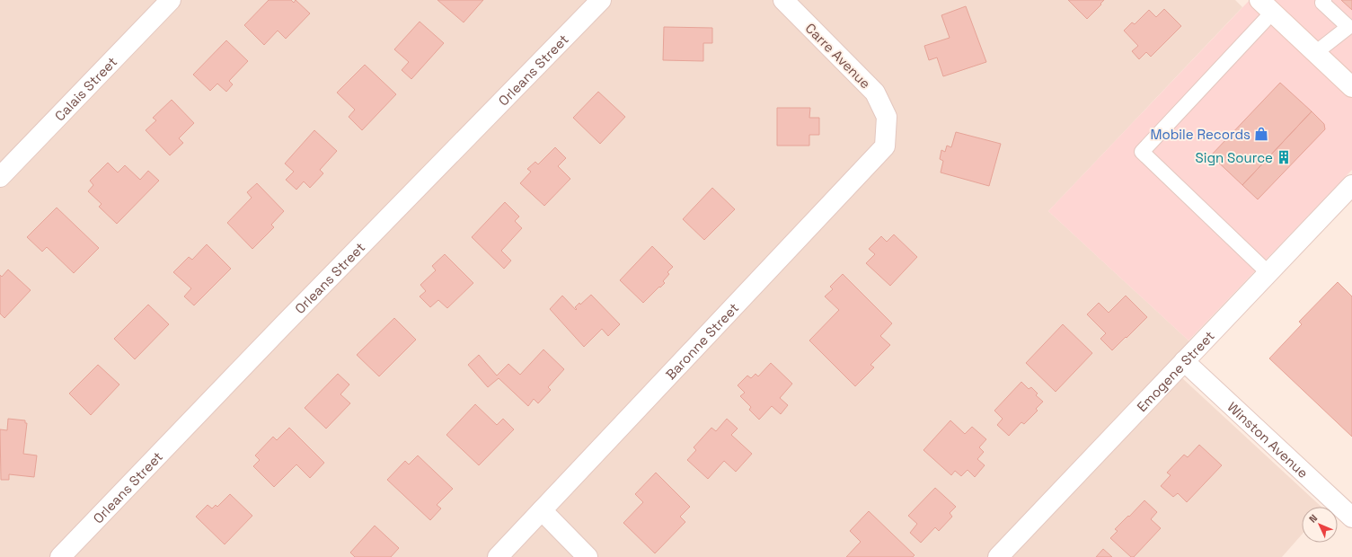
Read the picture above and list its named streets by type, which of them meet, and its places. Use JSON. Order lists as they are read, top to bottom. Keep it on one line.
{"streets":{"street":["Carre Avenue","Orleans Street","Calais Street","Baronne Street","Emogene Street","Winston Avenue"]},"crossings":[["Carre Avenue","Baronne Street"],["Emogene Street","Winston Avenue"]],"places":{"shop":["Mobile Records"],"building":["Sign Source"]},"north":"top left"}
